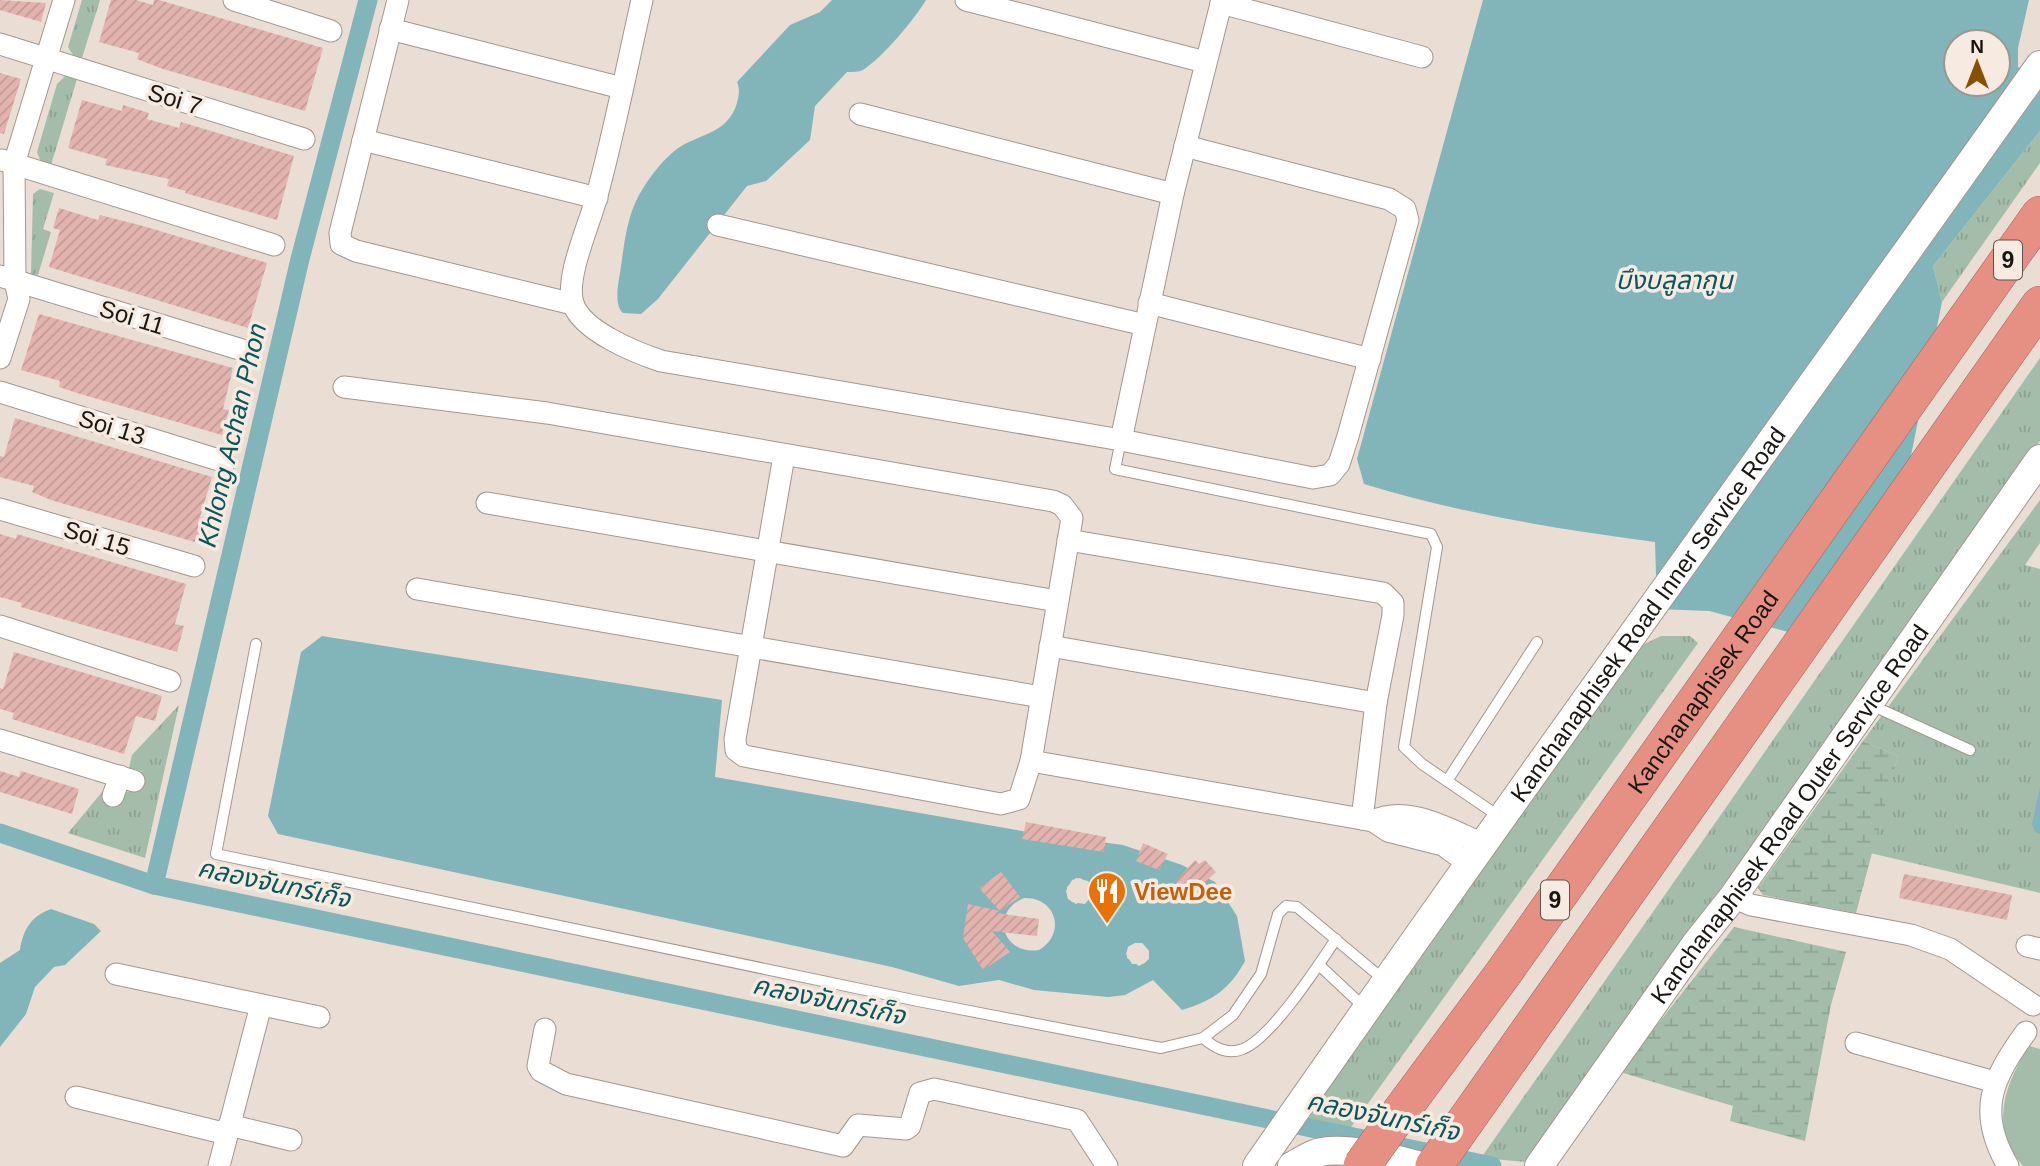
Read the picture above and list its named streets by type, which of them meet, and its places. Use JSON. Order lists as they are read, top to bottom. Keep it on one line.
{"streets":{"highway":["9","Kanchanaphisek Road"],"main road":["Kanchanaphisek Road Inner Service Road","Kanchanaphisek Road Outer Service Road"],"street":["Soi 7","Soi 11","Soi 13","Soi 15"]},"water":["บึงบลูลากูน","Khlong Achan Phon","คลองจันทร์เก็จ"],"places":{"restaurant":["ViewDee"]},"north":"top"}
